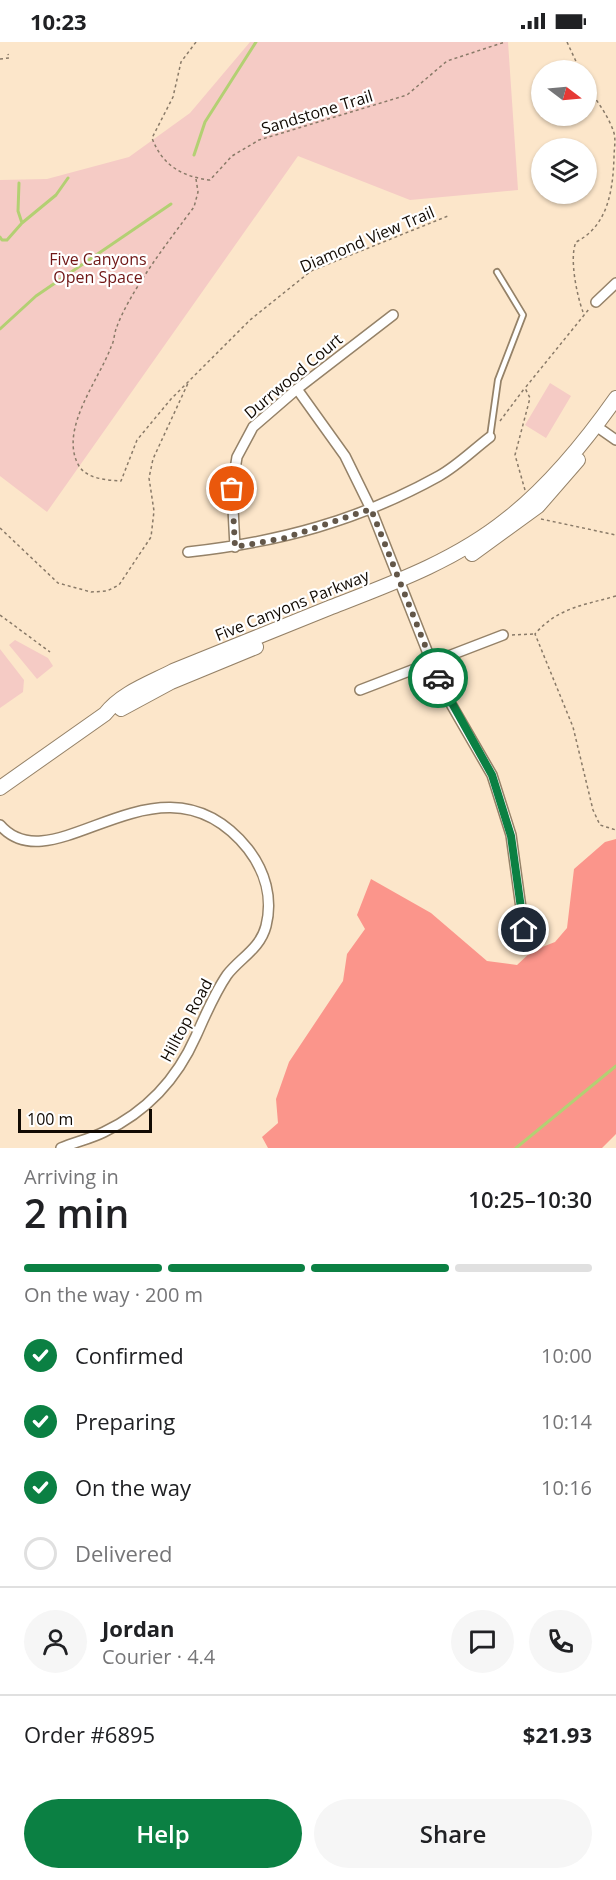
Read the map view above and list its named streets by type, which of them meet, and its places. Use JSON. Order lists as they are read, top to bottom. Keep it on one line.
{"streets":{"main road":["Five Canyons Parkway"],"street":["Durrwood Court","Hilltop Road"],"path":["Sandstone Trail","Diamond View Trail"]},"crossings":[["Sandstone Trail","Diamond View Trail"]],"parks":["Five Canyons Open Space"],"scale_bar":"100 m","north":"right","page":{"status":"10:23","scale":"100 m","heading":["2 min","Arriving in","10:25–10:30"],"panel":["Jordan","Courier · 4.4","Order #6895","$21.93"],"bar":"On the way · 200 m","list":[["Confirmed","10:00"],["Preparing","10:14"],["On the way","10:16"],"Delivered"],"buttons":["Help","Share"]}}
